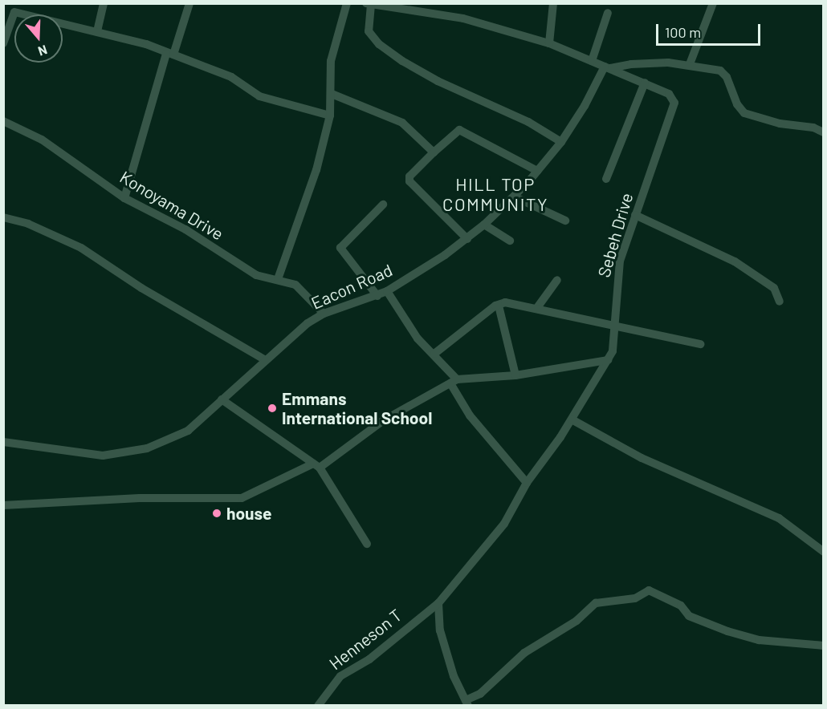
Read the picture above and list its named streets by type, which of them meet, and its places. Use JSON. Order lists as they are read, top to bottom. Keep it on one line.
{"streets":{"street":["Konoyama Drive","Sebeh Drive","Eacon Road","Henneson T"]},"crossings":[["Konoyama Drive","Eacon Road"],["Sebeh Drive","Eacon Road"],["Sebeh Drive","Henneson T"]],"districts":["HILL TOP COMMUNITY"],"places":["Emmans International School","house"],"scale_bar":"100 m","north":"bottom"}
